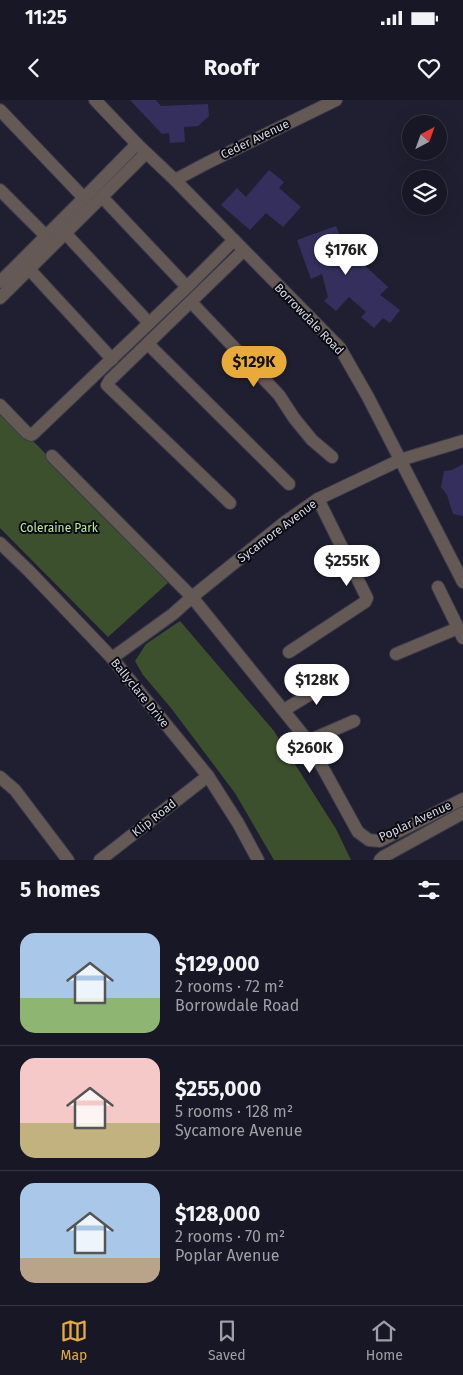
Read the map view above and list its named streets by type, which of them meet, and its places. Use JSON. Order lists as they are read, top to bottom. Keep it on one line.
{"streets":{"street":["Ceder Avenue","Borrowdale Road","Sycamore Avenue","Ballyclare Drive","Klip Road","Poplar Avenue"]},"crossings":[["Ceder Avenue","Borrowdale Road"],["Borrowdale Road","Sycamore Avenue"],["Sycamore Avenue","Ballyclare Drive"],["Sycamore Avenue","Poplar Avenue"],["Ballyclare Drive","Klip Road"]],"parks":["Coleraine Park"],"north":"top right","page":{"status":"11:25","header":"Roofr","price":["$176K","$129K","$255K","$128K","$260K"],"heading":"5 homes","list":[{"name":"$129,000","note":"2 rooms · 72 m² · Borrowdale Road"},{"name":"$255,000","note":"5 rooms · 128 m² · Sycamore Avenue"},{"name":"$128,000","note":"2 rooms · 70 m² · Poplar Avenue"}],"tabs":["Map","Saved","Home"]}}
